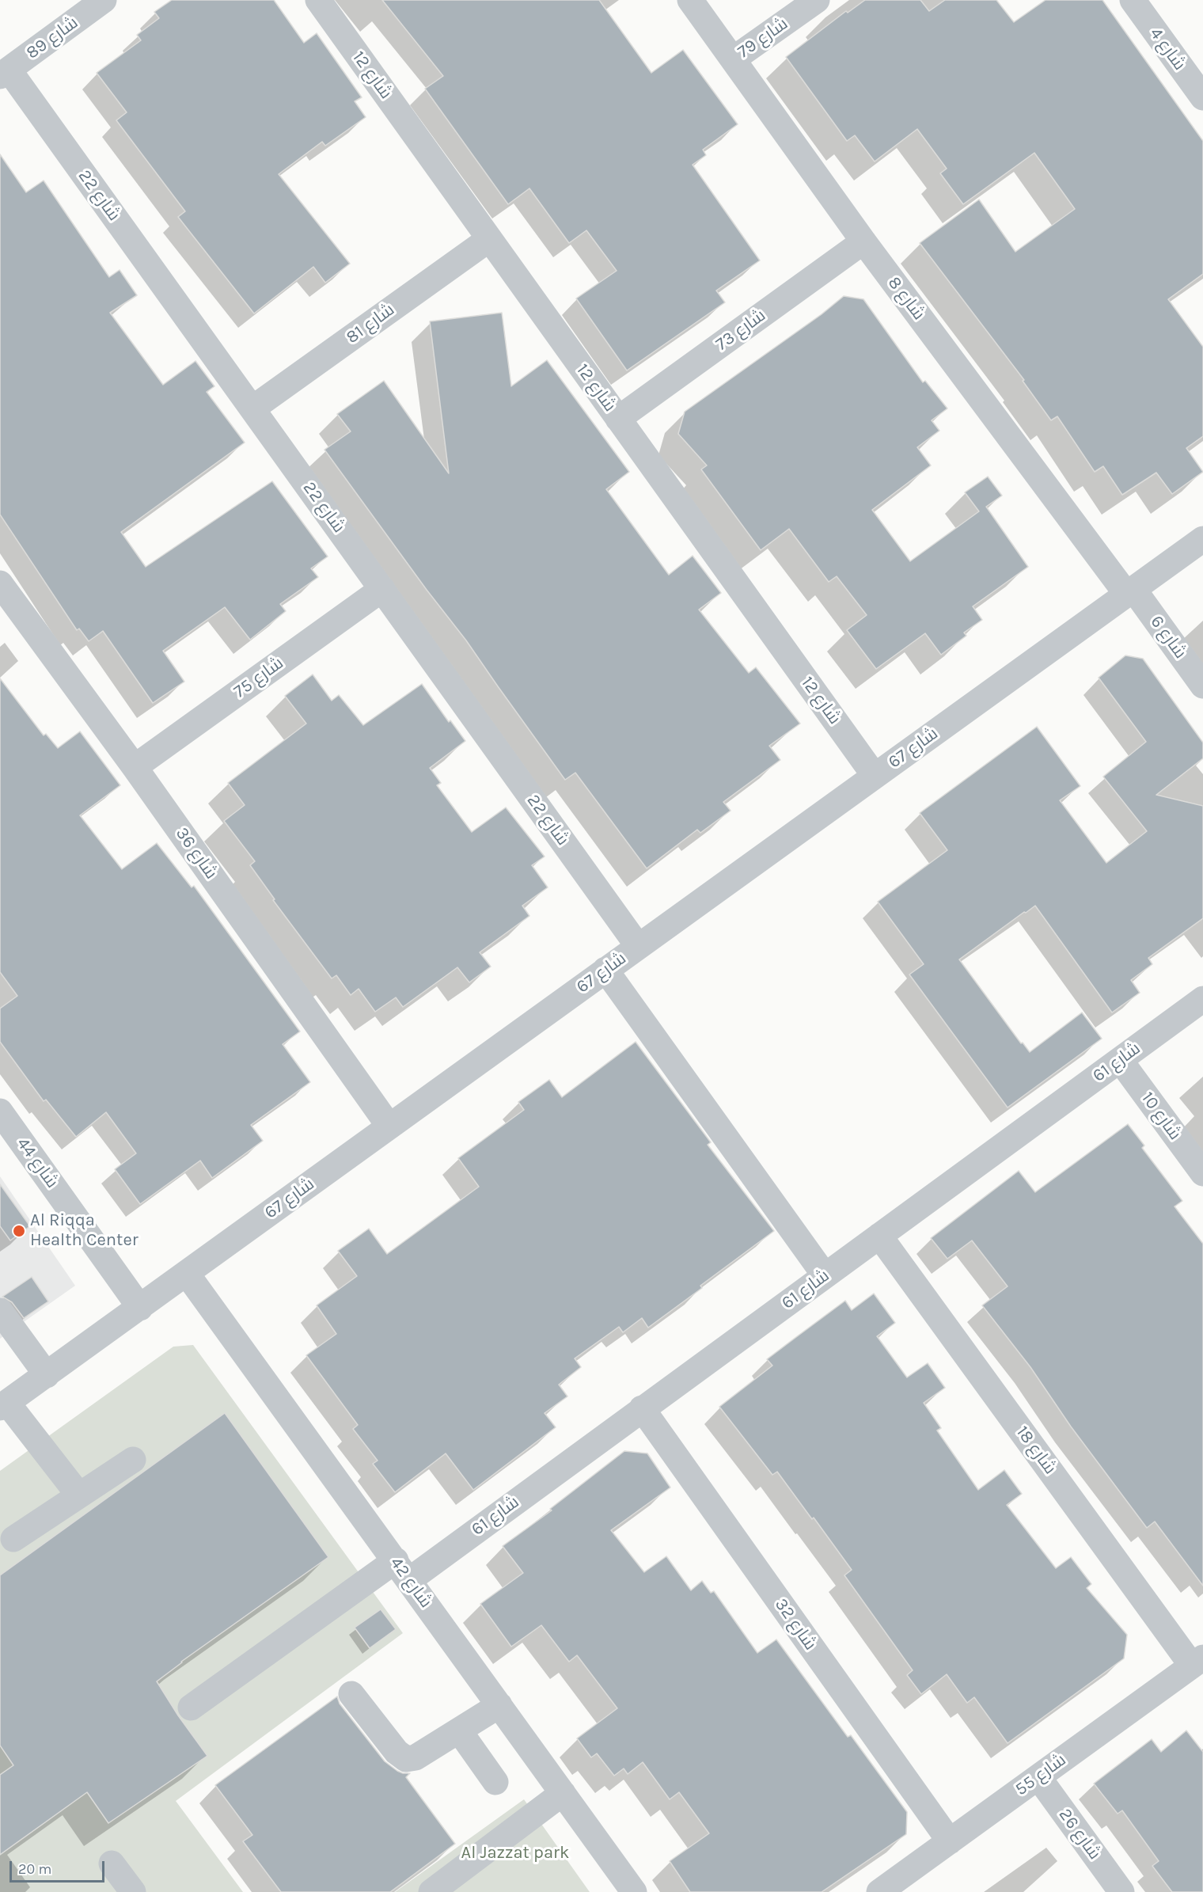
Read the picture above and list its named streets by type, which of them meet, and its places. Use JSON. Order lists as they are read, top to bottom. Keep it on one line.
{"streets":{"street":["شارع 89","شارع 79","شارع 4","شارع 12","شارع 22","شارع 8","شارع 81","شارع 73","شارع 6","شارع 75","شارع 67","شارع 36","شارع 61","شارع 10","شارع 44","شارع 18","شارع 42","شارع 32","شارع 55","شارع 26"]},"crossings":[["شارع 89","شارع 22"],["شارع 79","شارع 8"],["شارع 12","شارع 81"],["شارع 12","شارع 73"],["شارع 12","شارع 67"],["شارع 22","شارع 81"],["شارع 22","شارع 75"],["شارع 22","شارع 67"],["شارع 8","شارع 73"],["شارع 8","شارع 6"],["شارع 8","شارع 67"],["شارع 6","شارع 67"],["شارع 75","شارع 36"],["شارع 67","شارع 36"],["شارع 67","شارع 44"],["شارع 67","شارع 42"],["شارع 61","شارع 10"],["شارع 61","شارع 18"],["شارع 61","شارع 42"],["شارع 61","شارع 32"],["شارع 18","شارع 55"],["شارع 32","شارع 55"],["شارع 55","شارع 26"]],"parks":["Al Jazzat park"],"places":["Al Riqqa Health Center"],"scale_bar":"20 m"}
